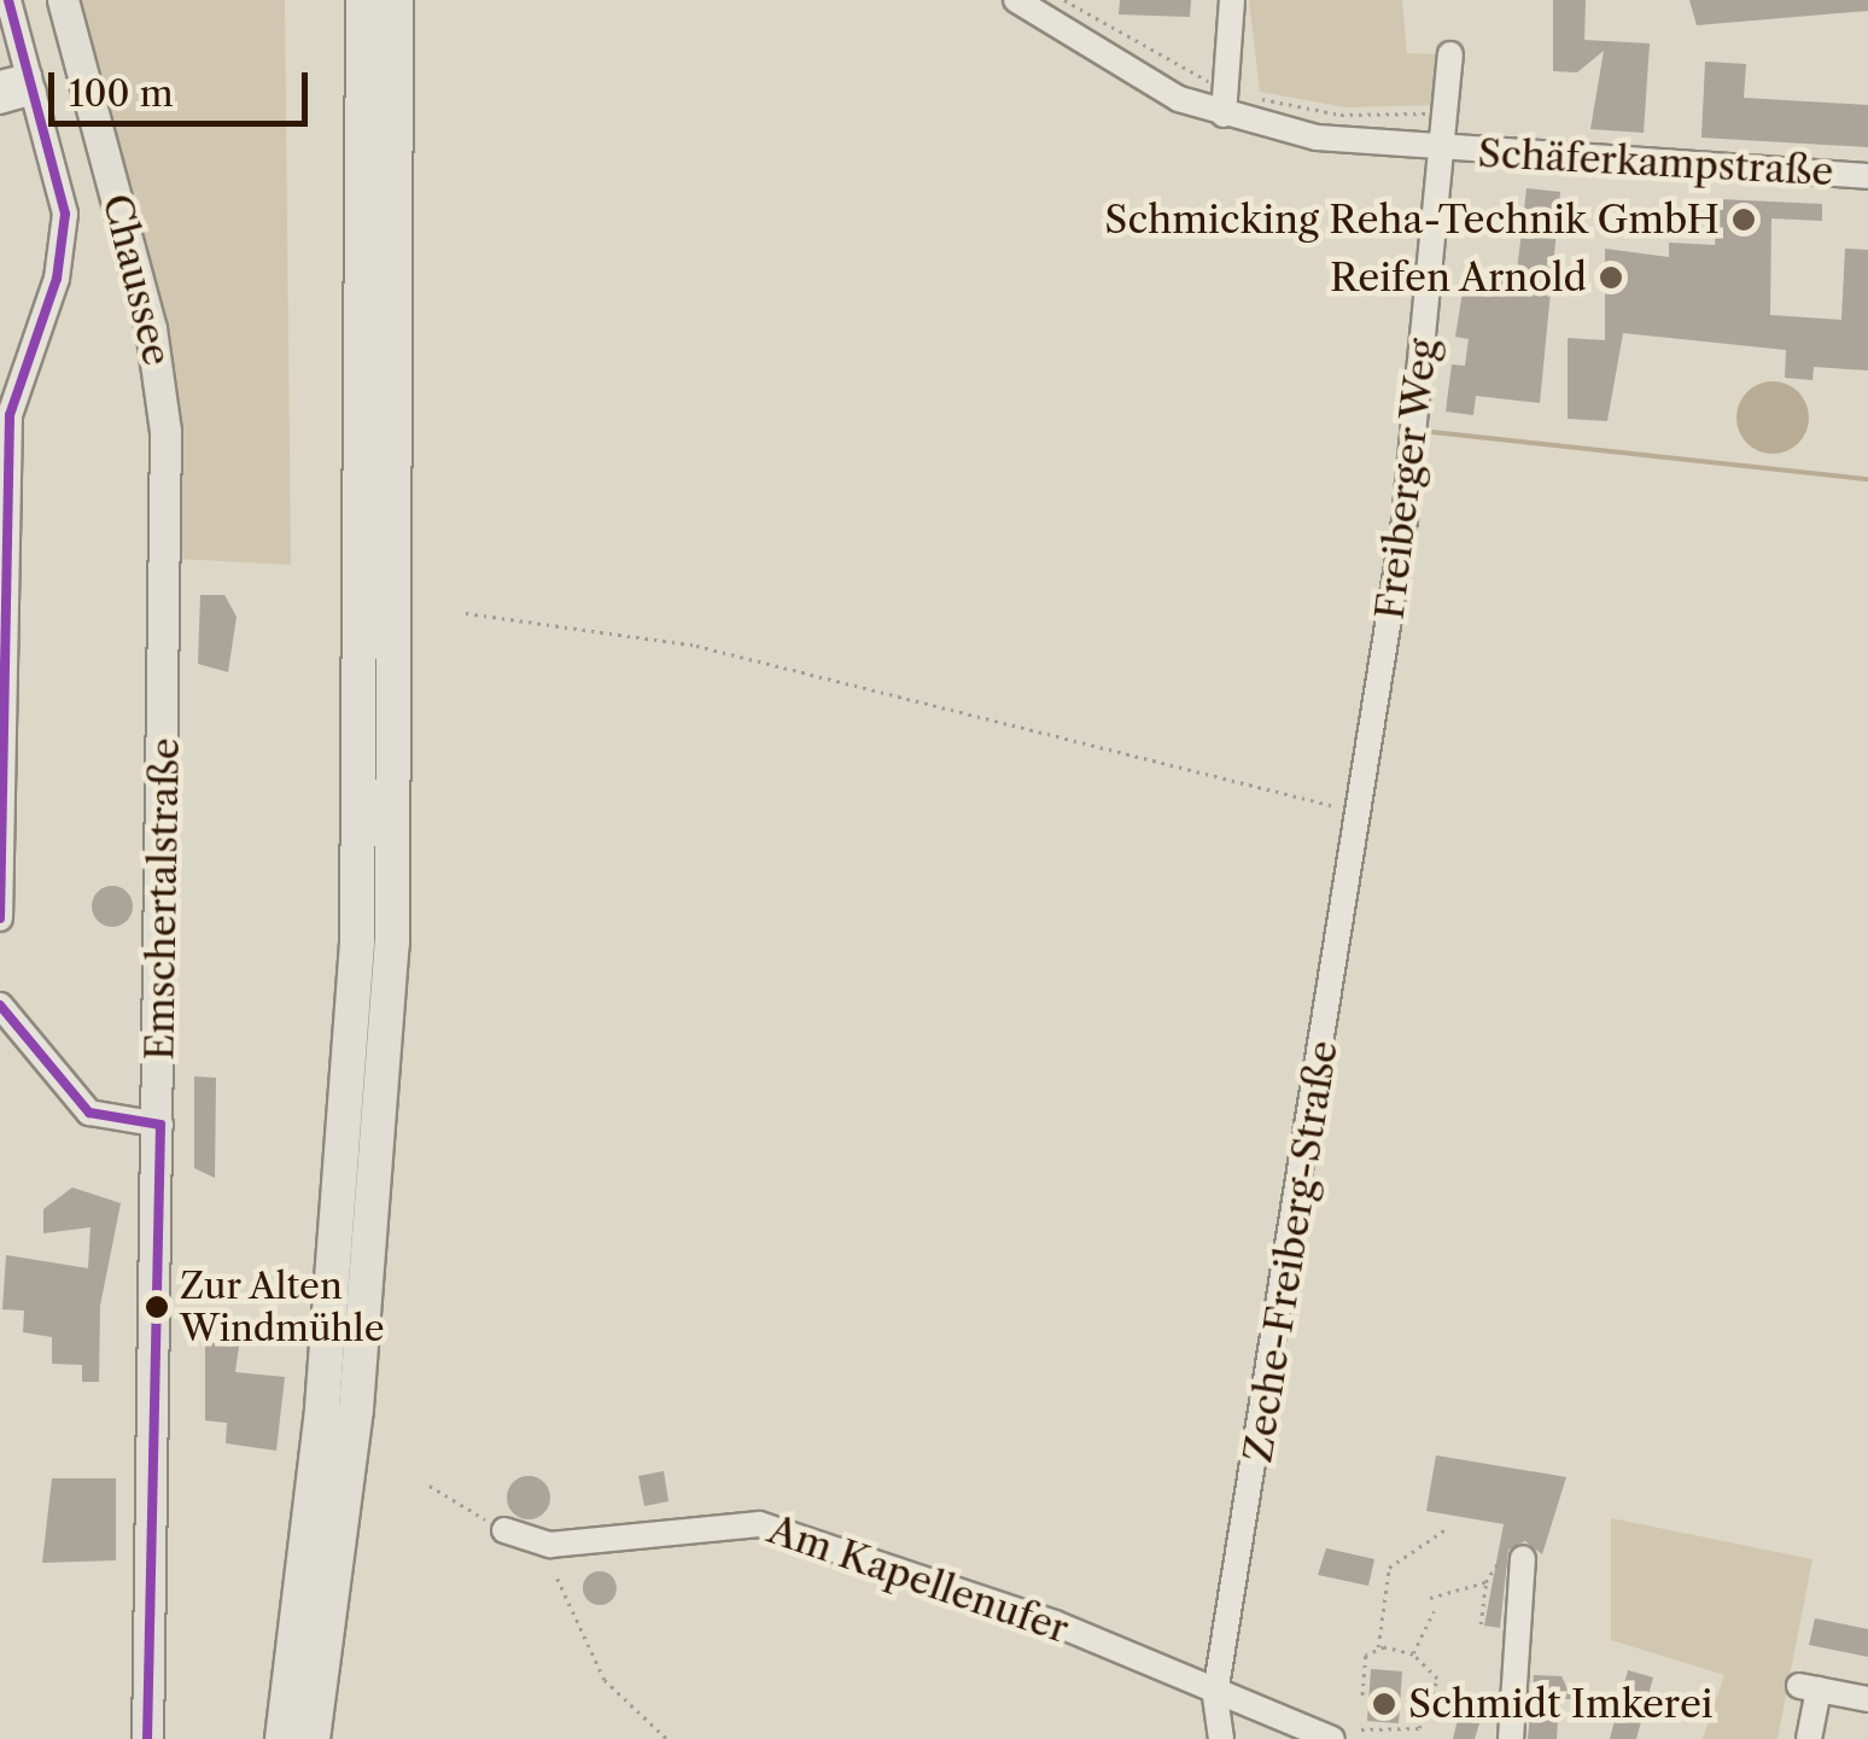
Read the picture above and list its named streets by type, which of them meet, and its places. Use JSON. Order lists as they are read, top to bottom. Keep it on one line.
{"streets":{"main road":["Chaussee","Emschertalstraße"],"street":["Schäferkampstraße","Freiberger Weg","Zeche-Freiberg-Straße","Am Kapellenufer"]},"crossings":[["Schäferkampstraße","Freiberger Weg"],["Chaussee","Emschertalstraße"],["Freiberger Weg","Zeche-Freiberg-Straße"],["Zeche-Freiberg-Straße","Am Kapellenufer"]],"places":["Schmicking Reha-Technik GmbH","Reifen Arnold","Zur Alten Windmühle","Schmidt Imkerei"],"scale_bar":"100 m"}
